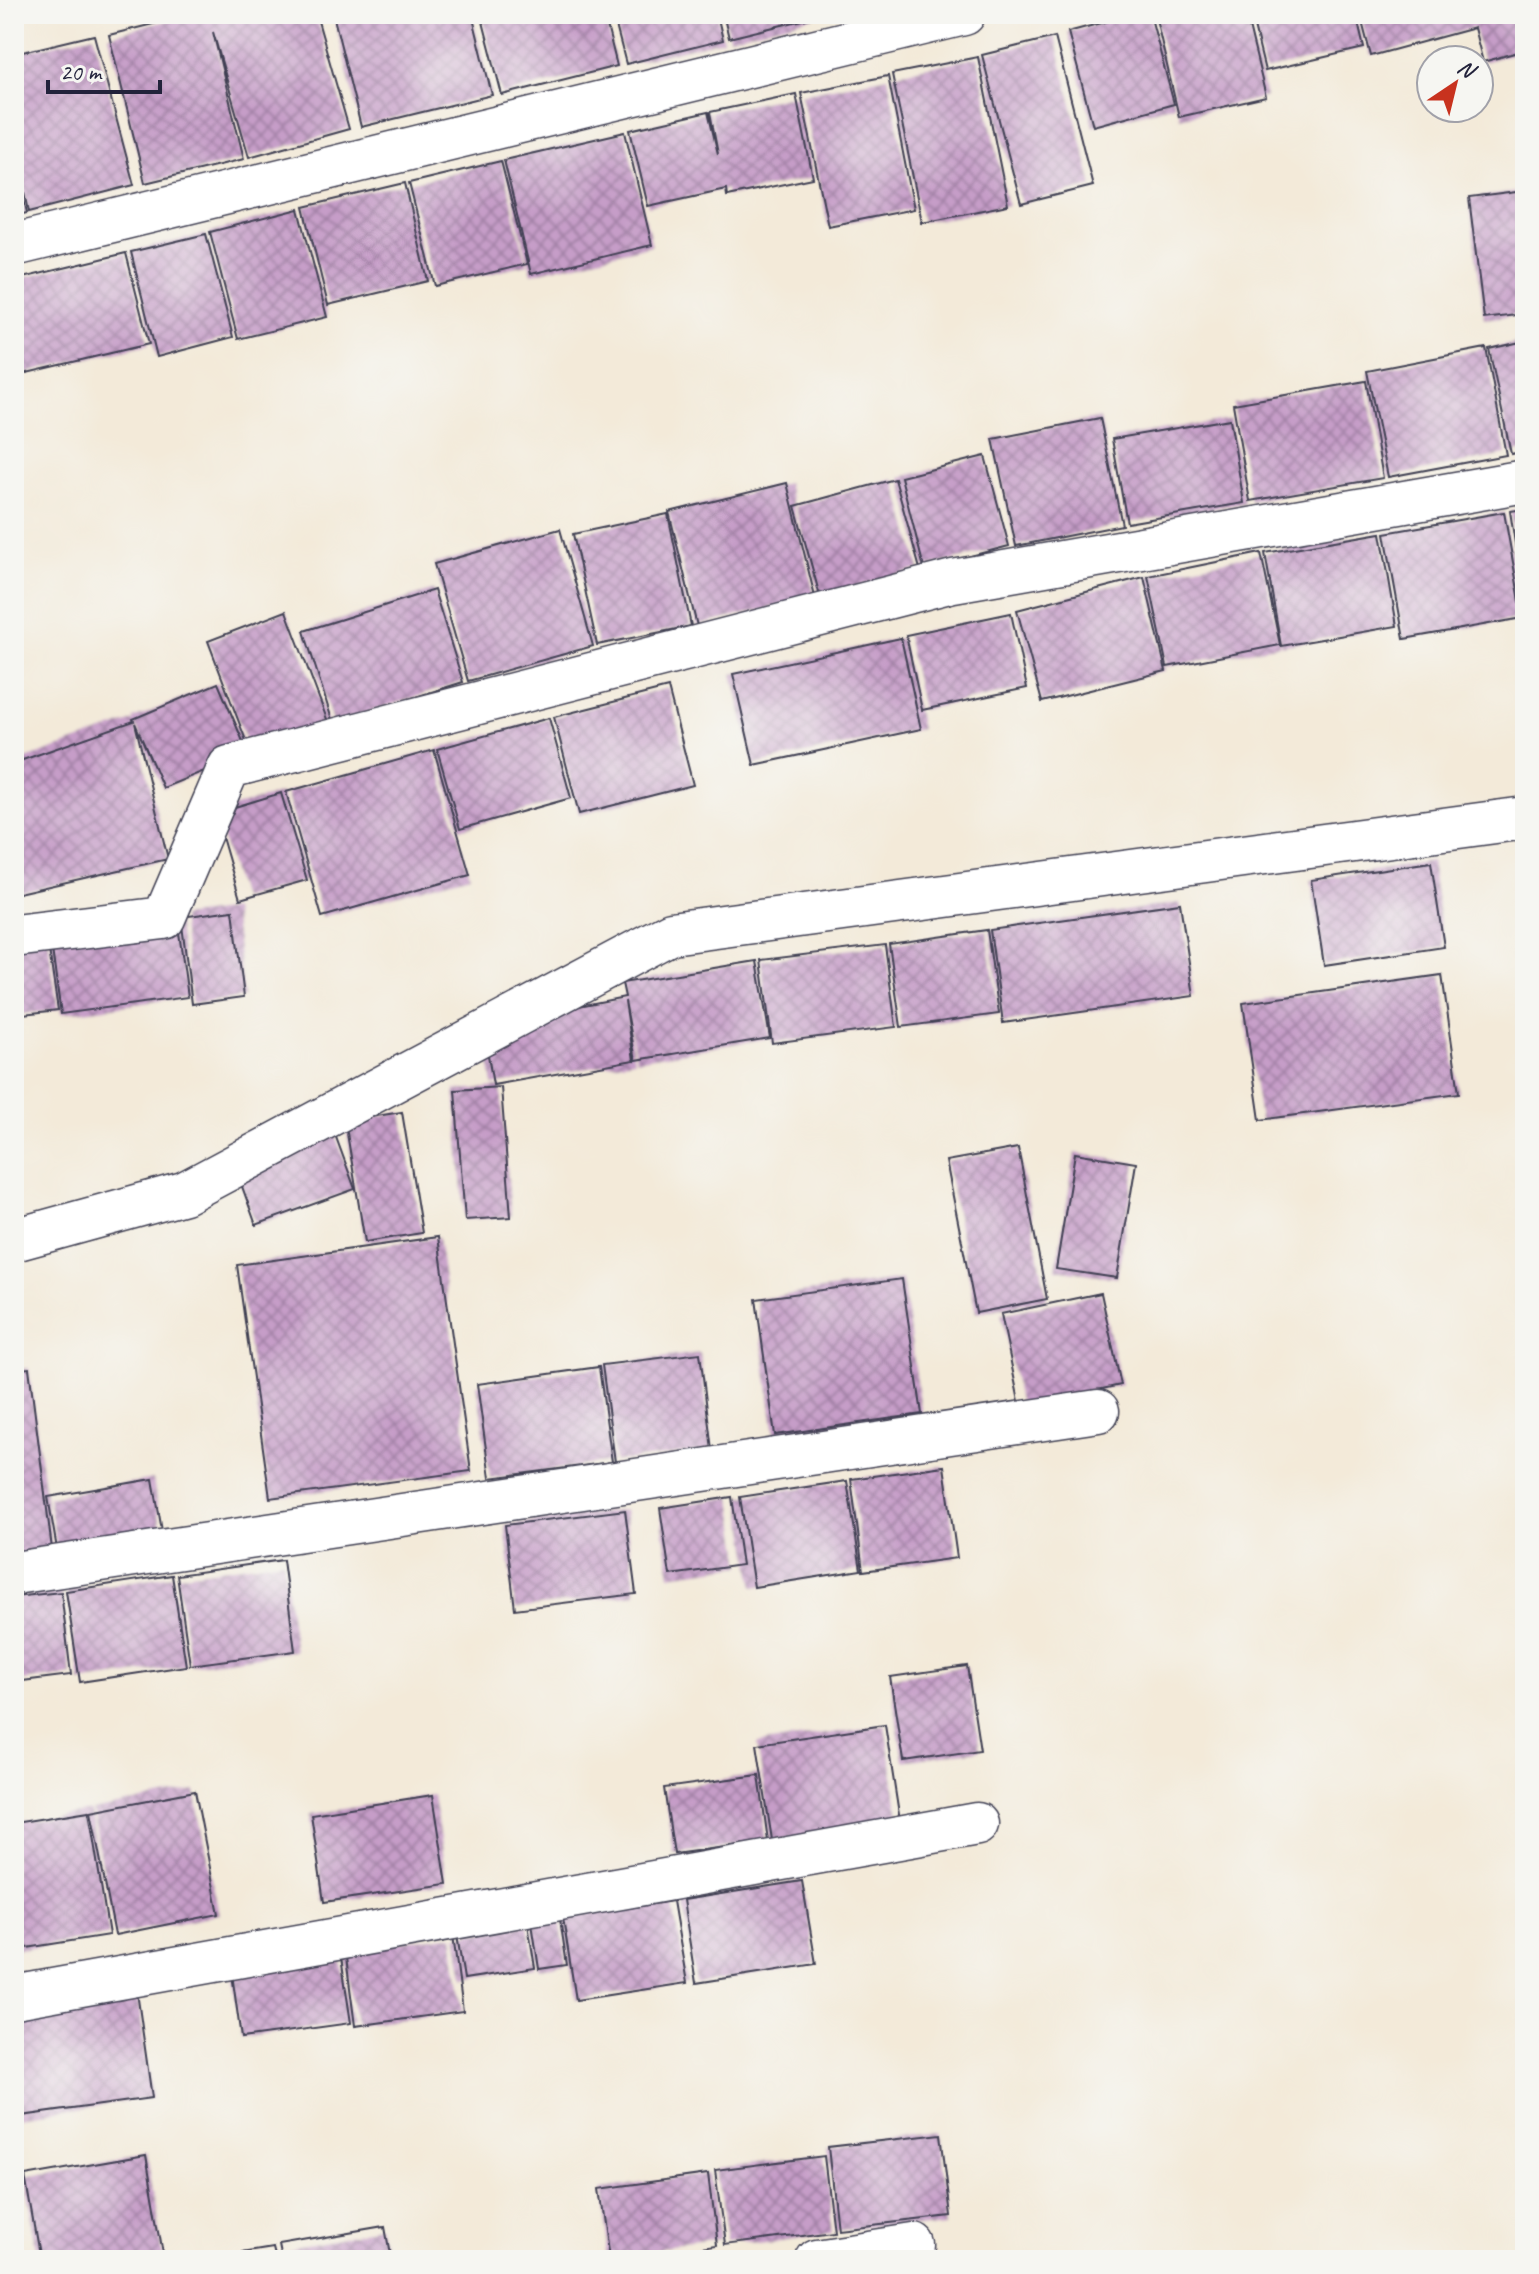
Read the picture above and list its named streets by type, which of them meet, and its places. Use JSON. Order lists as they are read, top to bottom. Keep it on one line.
{"scale_bar":"20 m","north":"top right"}
